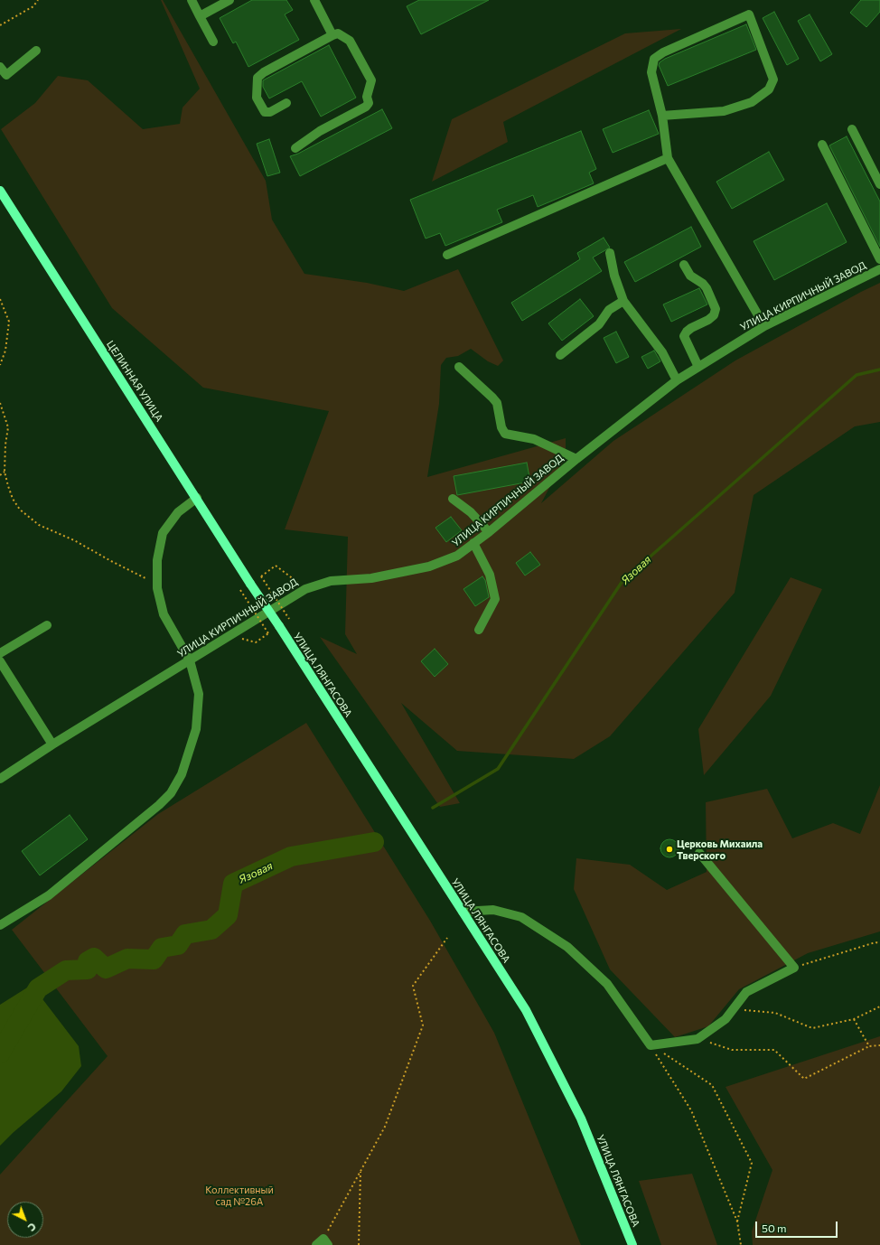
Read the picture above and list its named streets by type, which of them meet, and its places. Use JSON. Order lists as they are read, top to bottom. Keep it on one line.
{"streets":{"main road":["ЦЕЛИННАЯ УЛИЦА","УЛИЦА ЛЯНГАСОВА"],"street":["УЛИЦА КИРПИЧНЫЙ ЗАВОД"]},"crossings":[["ЦЕЛИННАЯ УЛИЦА","УЛИЦА ЛЯНГАСОВА"]],"water":["Язовая"],"parks":["Коллективный сад №26А"],"places":["Церковь Михаила Тверского"],"scale_bar":"50 m","north":"bottom right"}
